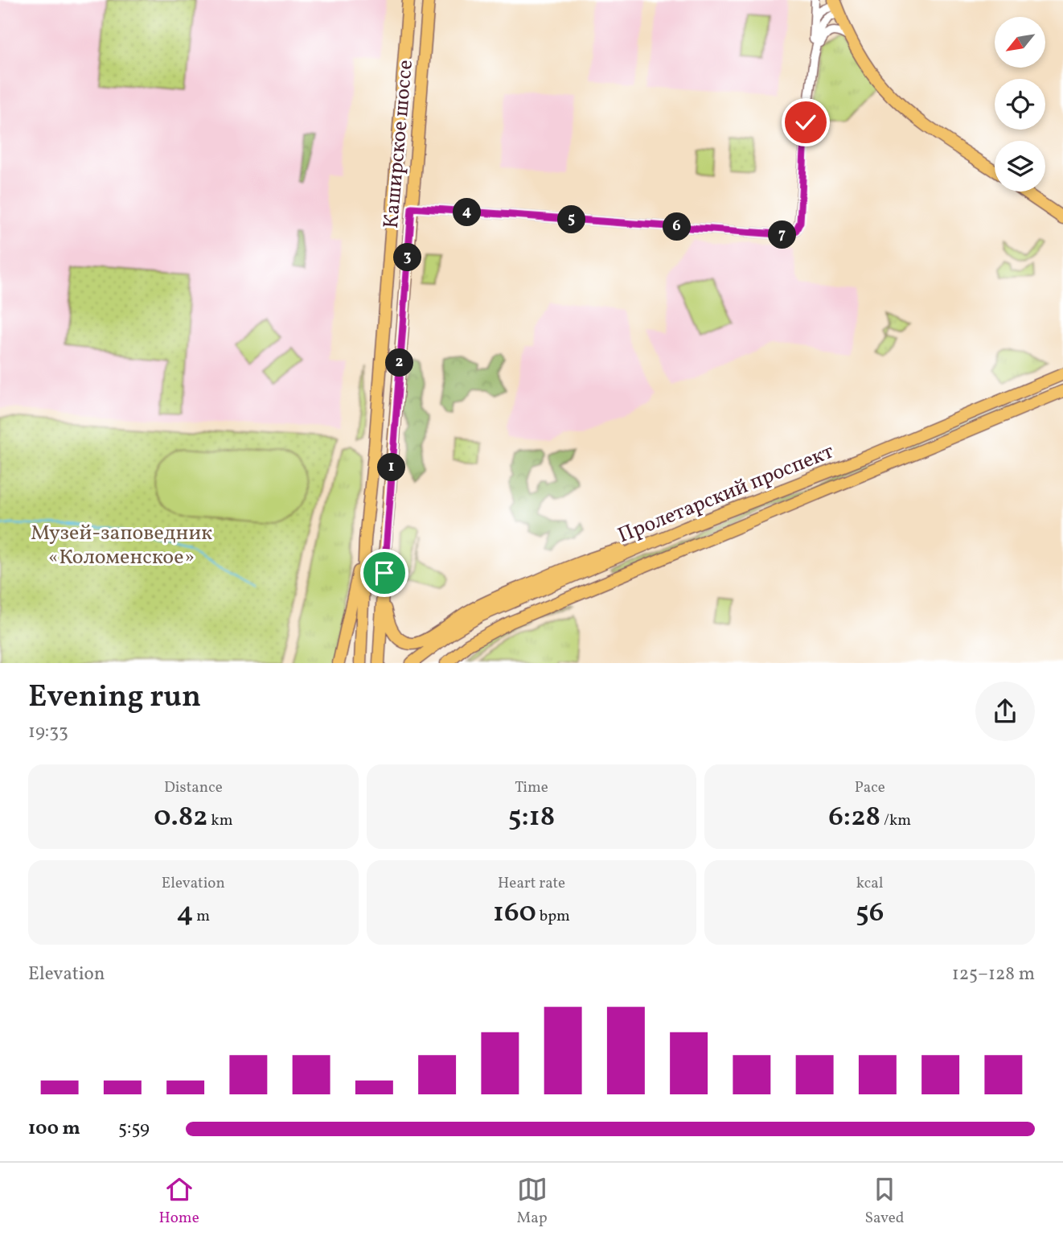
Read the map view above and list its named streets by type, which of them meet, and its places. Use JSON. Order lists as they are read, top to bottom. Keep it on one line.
{"streets":{"main road":["Каширское шоссе","Пролетарский проспект"]},"parks":["Музей-заповедник «Коломенское»"],"north":"bottom left","page":{"pins":["4","5","6","7","3","2","1"],"heading":["Evening run","19:33"],"stats":[["Distance","0.82 km"],["Time","5:18"],["Pace","6:28 /km"],["Elevation","4 m"],["Heart rate","160 bpm"],["kcal","56"]],"chart":["Elevation","125–128 m"],"list":[{"name":"100 m","note":"5:59"}],"tabs":["Home","Map","Saved"]}}
